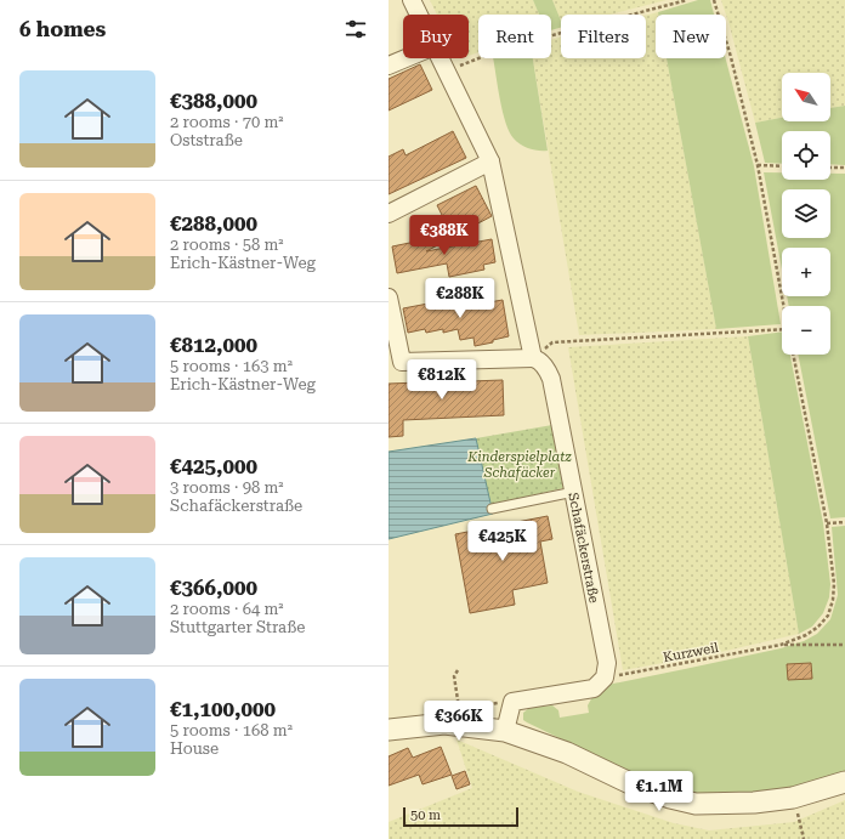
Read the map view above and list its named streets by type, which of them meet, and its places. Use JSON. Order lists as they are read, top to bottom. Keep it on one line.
{"streets":{"street":["Schafäckerstraße"],"path":["Kurzweil"]},"crossings":[["Schafäckerstraße","Kurzweil"]],"parks":["Kinderspielplatz Schafäcker"],"scale_bar":"50 m","north":"top left","page":{"heading":"6 homes","chip":["Buy","Rent","Filters","New"],"list":[{"name":"€388,000","note":"2 rooms · 70 m² · Oststraße"},{"name":"€288,000","note":"2 rooms · 58 m² · Erich-Kästner-Weg"},{"name":"€812,000","note":"5 rooms · 163 m² · Erich-Kästner-Weg"},{"name":"€425,000","note":"3 rooms · 98 m² · Schafäckerstraße"},{"name":"€366,000","note":"2 rooms · 64 m² · Stuttgarter Straße"},{"name":"€1,100,000","note":"5 rooms · 168 m² · House"}],"map_buttons":["+","−"],"price":["€388K","€288K","€812K","€425K","€366K","€1.1M"],"scale":"50 m"}}
